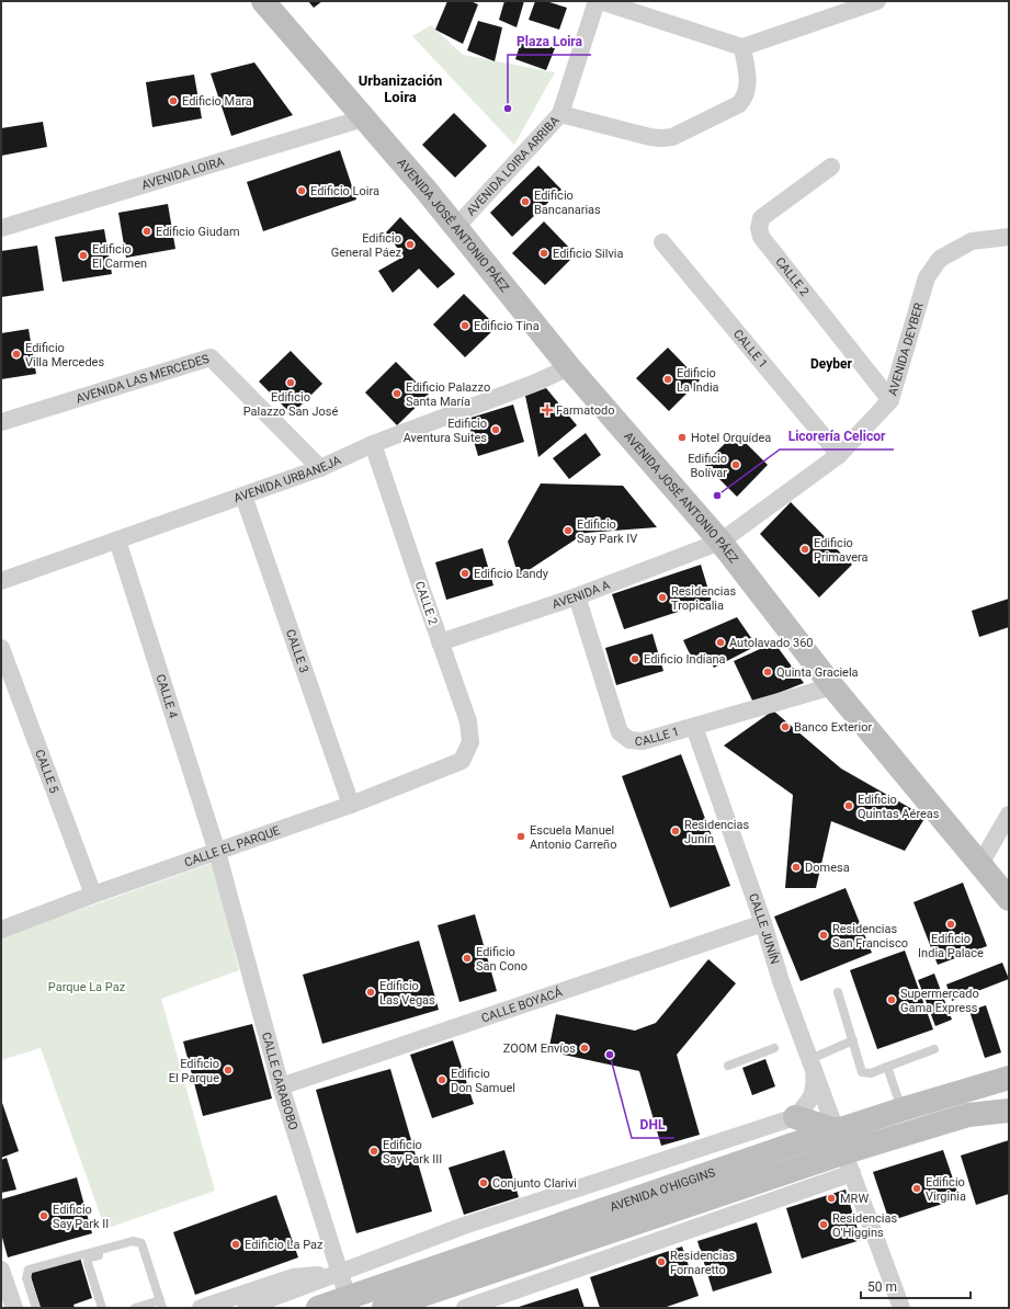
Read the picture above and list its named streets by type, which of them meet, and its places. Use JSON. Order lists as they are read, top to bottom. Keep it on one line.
{"streets":{"main road":["AVENIDA JOSÉ ANTONIO PÁEZ","AVENIDA O'HIGGINS"],"street":["AVENIDA LOIRA ARRIBA","AVENIDA LOIRA","CALLE 2","CALLE 1","AVENIDA DEYBER","AVENIDA LAS MERCEDES","AVENIDA URBANEJA","AVENIDA A","CALLE 3","CALLE 4","CALLE 5","CALLE EL PARQUE","CALLE JUNÍN","CALLE BOYACÁ","CALLE CARABOBO"]},"crossings":[["AVENIDA LOIRA ARRIBA","AVENIDA JOSÉ ANTONIO PÁEZ"],["AVENIDA LOIRA","AVENIDA JOSÉ ANTONIO PÁEZ"],["AVENIDA JOSÉ ANTONIO PÁEZ","CALLE 1"],["AVENIDA JOSÉ ANTONIO PÁEZ","AVENIDA DEYBER"],["AVENIDA JOSÉ ANTONIO PÁEZ","AVENIDA URBANEJA"],["AVENIDA JOSÉ ANTONIO PÁEZ","AVENIDA A"],["CALLE 2","AVENIDA DEYBER"],["CALLE 2","AVENIDA URBANEJA"],["CALLE 2","AVENIDA A"],["CALLE 2","CALLE EL PARQUE"],["CALLE 1","AVENIDA DEYBER"],["CALLE 1","AVENIDA A"],["CALLE 1","CALLE JUNÍN"],["AVENIDA DEYBER","AVENIDA A"],["AVENIDA LAS MERCEDES","AVENIDA URBANEJA"],["AVENIDA URBANEJA","CALLE 3"],["AVENIDA URBANEJA","CALLE 4"],["CALLE 3","CALLE EL PARQUE"],["CALLE 4","CALLE EL PARQUE"],["CALLE 4","CALLE CARABOBO"],["CALLE 5","CALLE EL PARQUE"],["CALLE EL PARQUE","CALLE CARABOBO"],["CALLE JUNÍN","CALLE BOYACÁ"],["CALLE JUNÍN","AVENIDA O'HIGGINS"],["CALLE BOYACÁ","CALLE CARABOBO"],["CALLE CARABOBO","AVENIDA O'HIGGINS"]],"districts":["Urbanización Loira","Deyber"],"parks":["Parque La Paz"],"places":{"other":["Edificio Mara","Plaza Loira","Edificio Loira","Edificio Bancanarias","Edificio Giudam","Edificio General Páez","Edificio Silvia","Edificio El Carmen","Edificio Tina","Edificio Villa Mercedes","Edificio La India","Edificio Palazzo San José","Edificio Palazzo Santa María","Edificio Aventura Suites","Hotel Orquídea","Edificio Bolívar","Licorería Celicor","Edificio Say Park IV","Edificio Primavera","Edificio Landy","Residencias Tropicalia","Autolavado 360","Edificio Indiana","Quinta Graciela","Banco Exterior","Edificio Quintas Aéreas","Residencias Junín","Escuela Manuel Antonio Carreño","Domesa","Edificio India Palace","Residencias San Francisco","Edificio San Cono","Edificio Las Vegas","Supermercado Gama Express","ZOOM Envíos","DHL","Edificio El Parque","Edificio Don Samuel","Edificio Say Park III","Conjunto Clarivi","Edificio Virginia","MRW","Edificio Say Park II","Residencias O'Higgins","Edificio La Paz","Residencias Fornaretto"],"health":["Farmatodo"]},"scale_bar":"50 m"}
